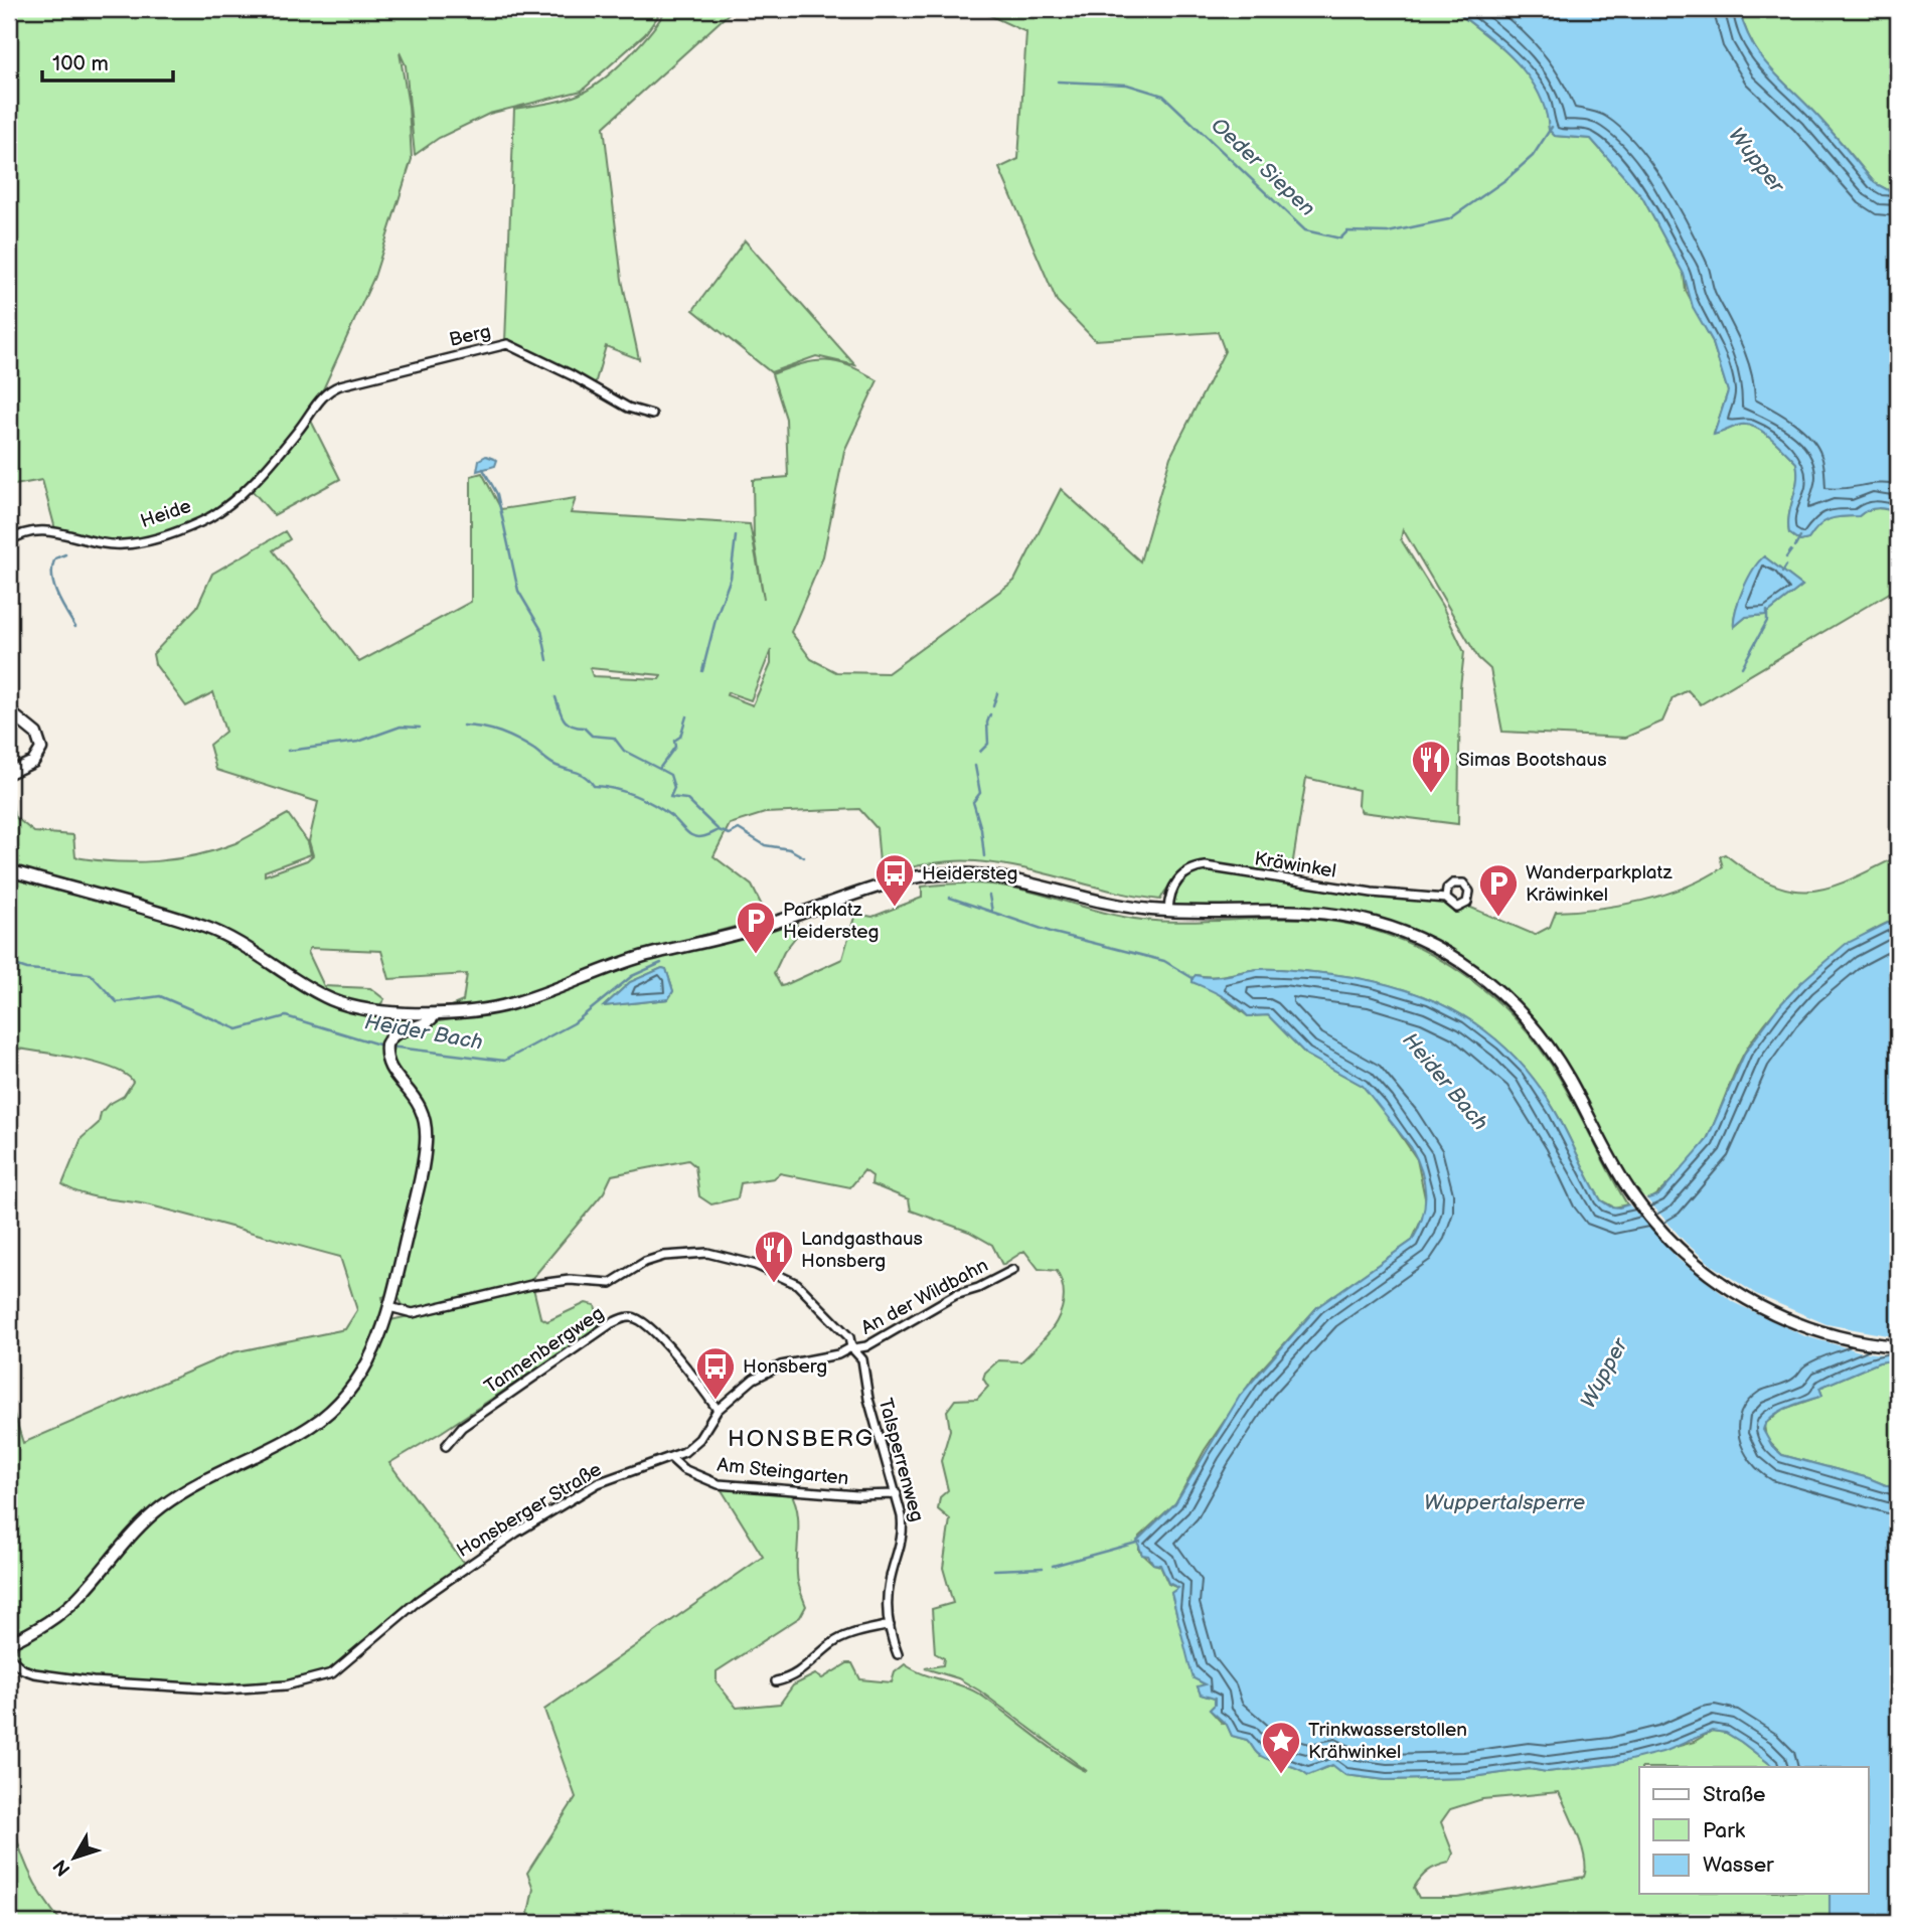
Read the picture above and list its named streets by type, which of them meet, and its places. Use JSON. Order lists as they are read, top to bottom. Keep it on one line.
{"streets":{"street":["Berg","Heide","Kräwinkel","An der Wildbahn","Tannenbergweg","Talsperrenweg","Am Steingarten","Honsberger Straße"]},"crossings":[["Berg","Heide"],["An der Wildbahn","Talsperrenweg"],["An der Wildbahn","Honsberger Straße"],["Tannenbergweg","Honsberger Straße"],["Talsperrenweg","Am Steingarten"],["Talsperrenweg","Honsberger Straße"],["Am Steingarten","Honsberger Straße"]],"districts":["HONSBERG"],"water":["Wupper","Oeder Siepen","Heider Bach","Wuppertalsperre"],"places":{"restaurant":["Simas Bootshaus","Landgasthaus Honsberg"],"bus stop":["Heidersteg","Honsberg"],"parking":["Wanderparkplatz Kräwinkel","Parkplatz Heidersteg"],"place":["Trinkwasserstollen Krähwinkel"]},"legend":["Straße","Park","Wasser"],"scale_bar":"100 m","north":"bottom left"}
